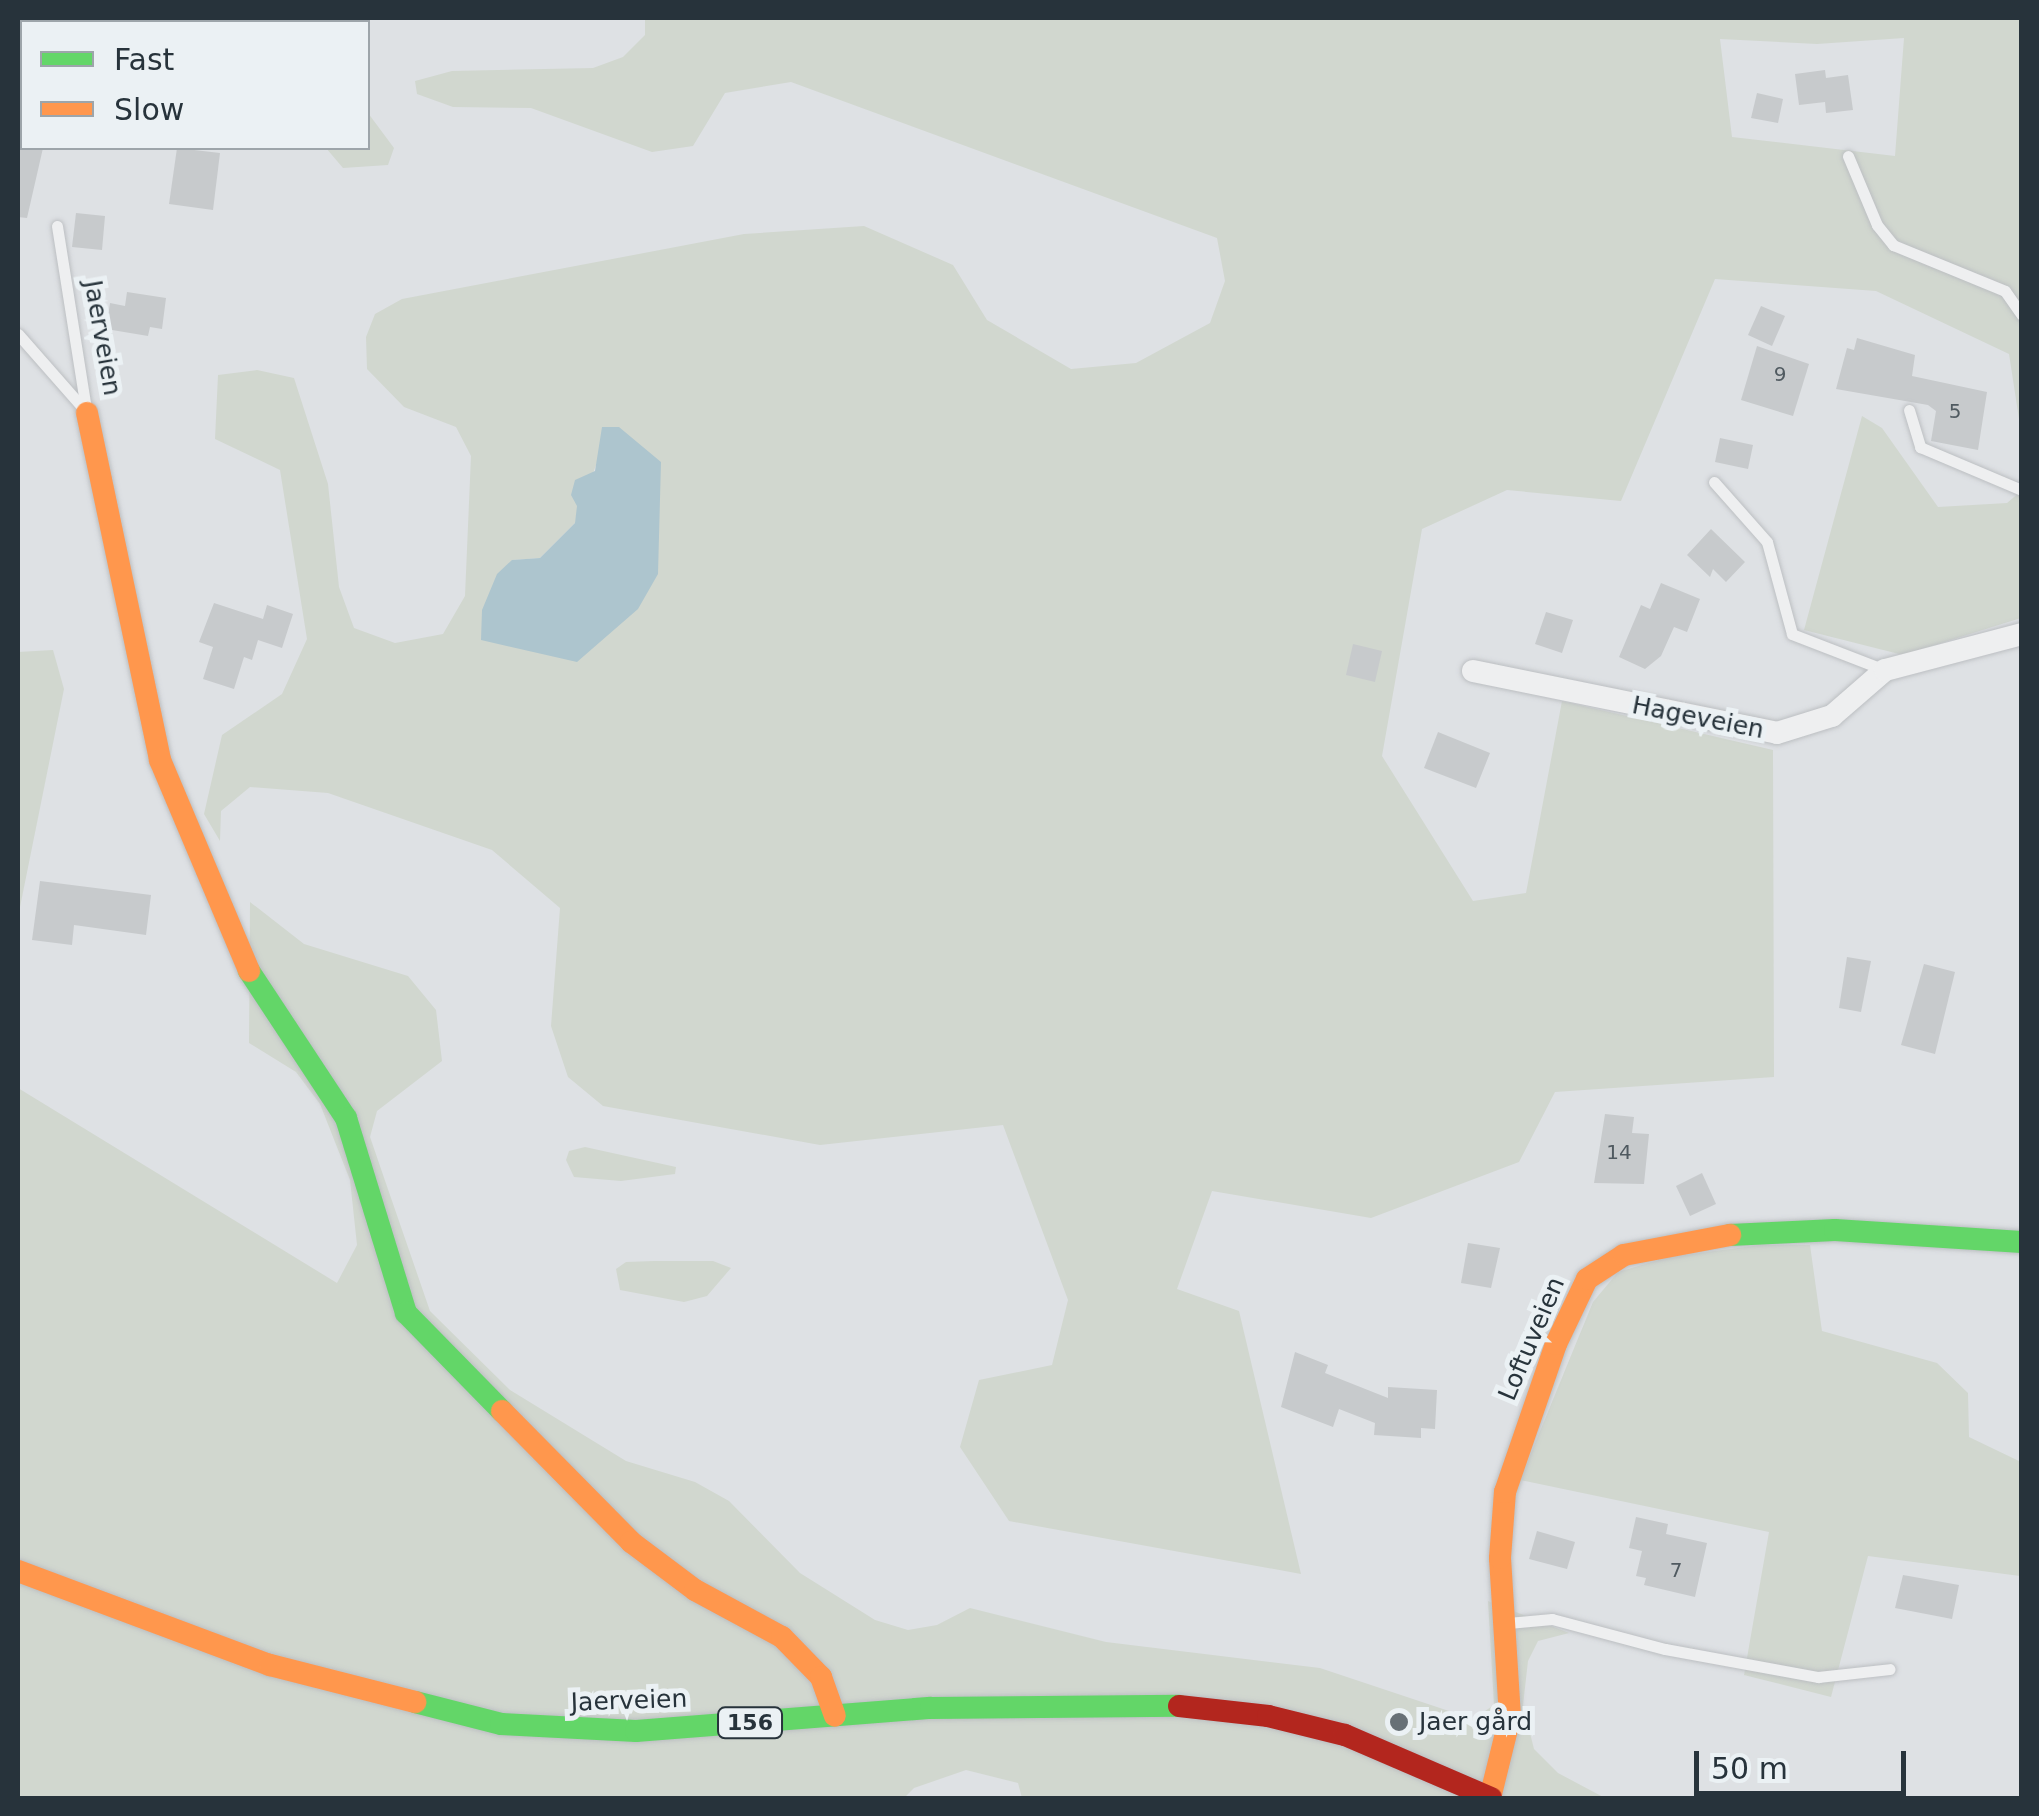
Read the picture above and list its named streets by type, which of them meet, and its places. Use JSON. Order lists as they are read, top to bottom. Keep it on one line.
{"streets":{"street":["Jaerveien","Hageveien","Loftuveien","156"]},"crossings":[["Jaerveien","Loftuveien"]],"places":["Jaer gård"],"house_numbers":["9","5","14","7"],"legend":["Fast","Slow"],"scale_bar":"50 m"}
